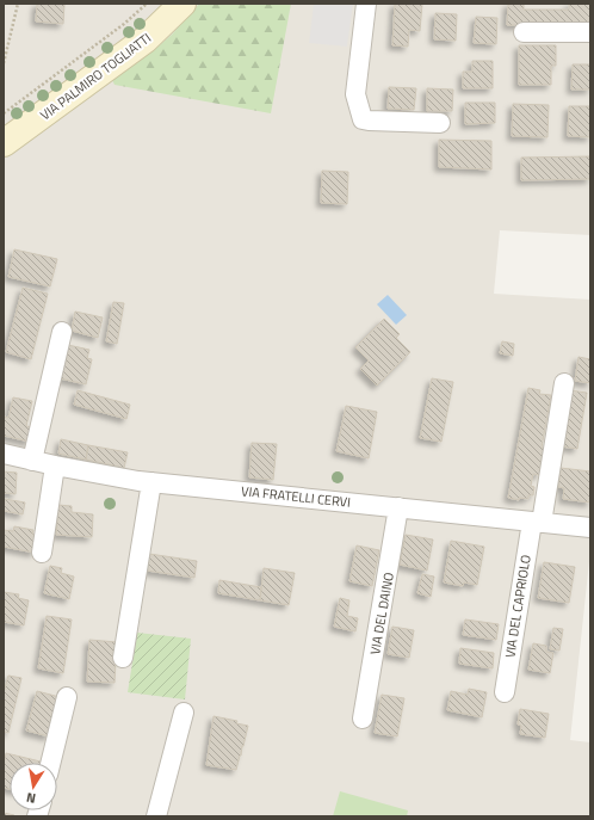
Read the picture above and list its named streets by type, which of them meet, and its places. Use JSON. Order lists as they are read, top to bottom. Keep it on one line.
{"streets":{"street":["VIA PALMIRO TOGLIATTI","VIA FRATELLI CERVI","VIA DEL CAPRIOLO","VIA DEL DAINO"]},"crossings":[["VIA FRATELLI CERVI","VIA DEL CAPRIOLO"],["VIA FRATELLI CERVI","VIA DEL DAINO"]],"north":"bottom"}
